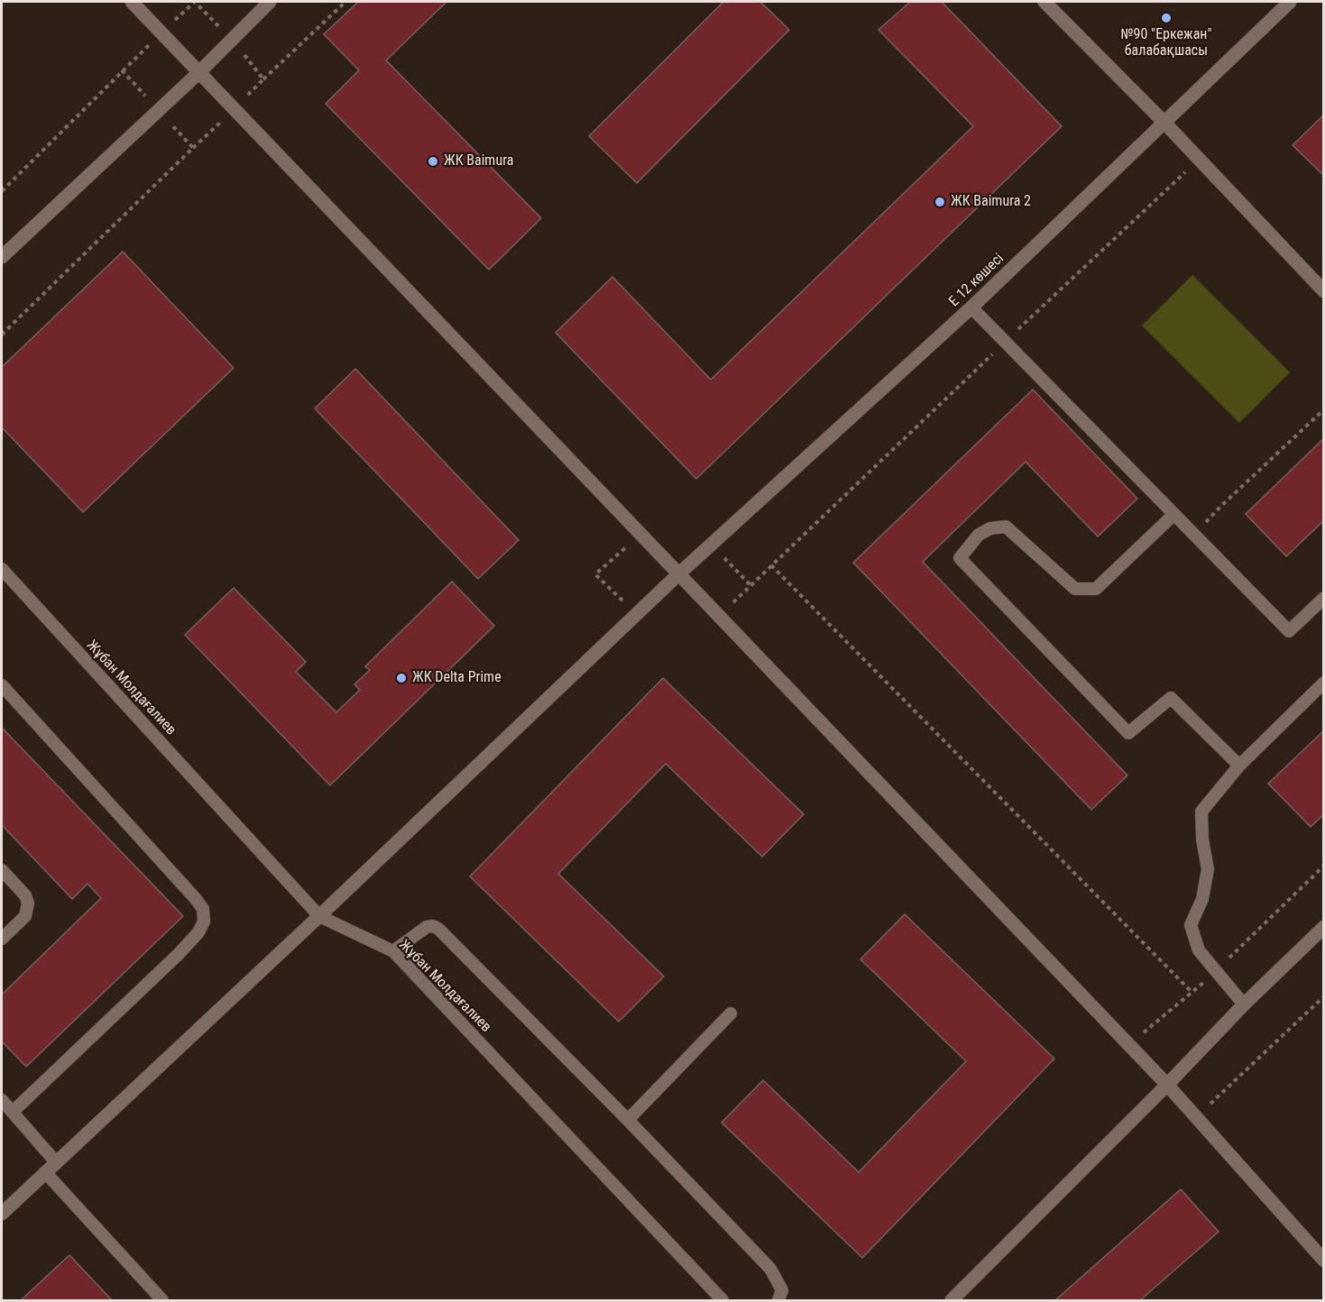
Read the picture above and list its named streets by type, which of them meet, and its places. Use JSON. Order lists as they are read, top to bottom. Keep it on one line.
{"streets":{"street":["Е 12 көшесі"],"lane":["Жұбан Молдағалиев"]},"crossings":[["Е 12 көшесі","Жұбан Молдағалиев"]],"places":["№90 \"Еркежан\" балабақшасы","ЖК Baimura","ЖК Baimura 2","ЖК Delta Prime"]}
